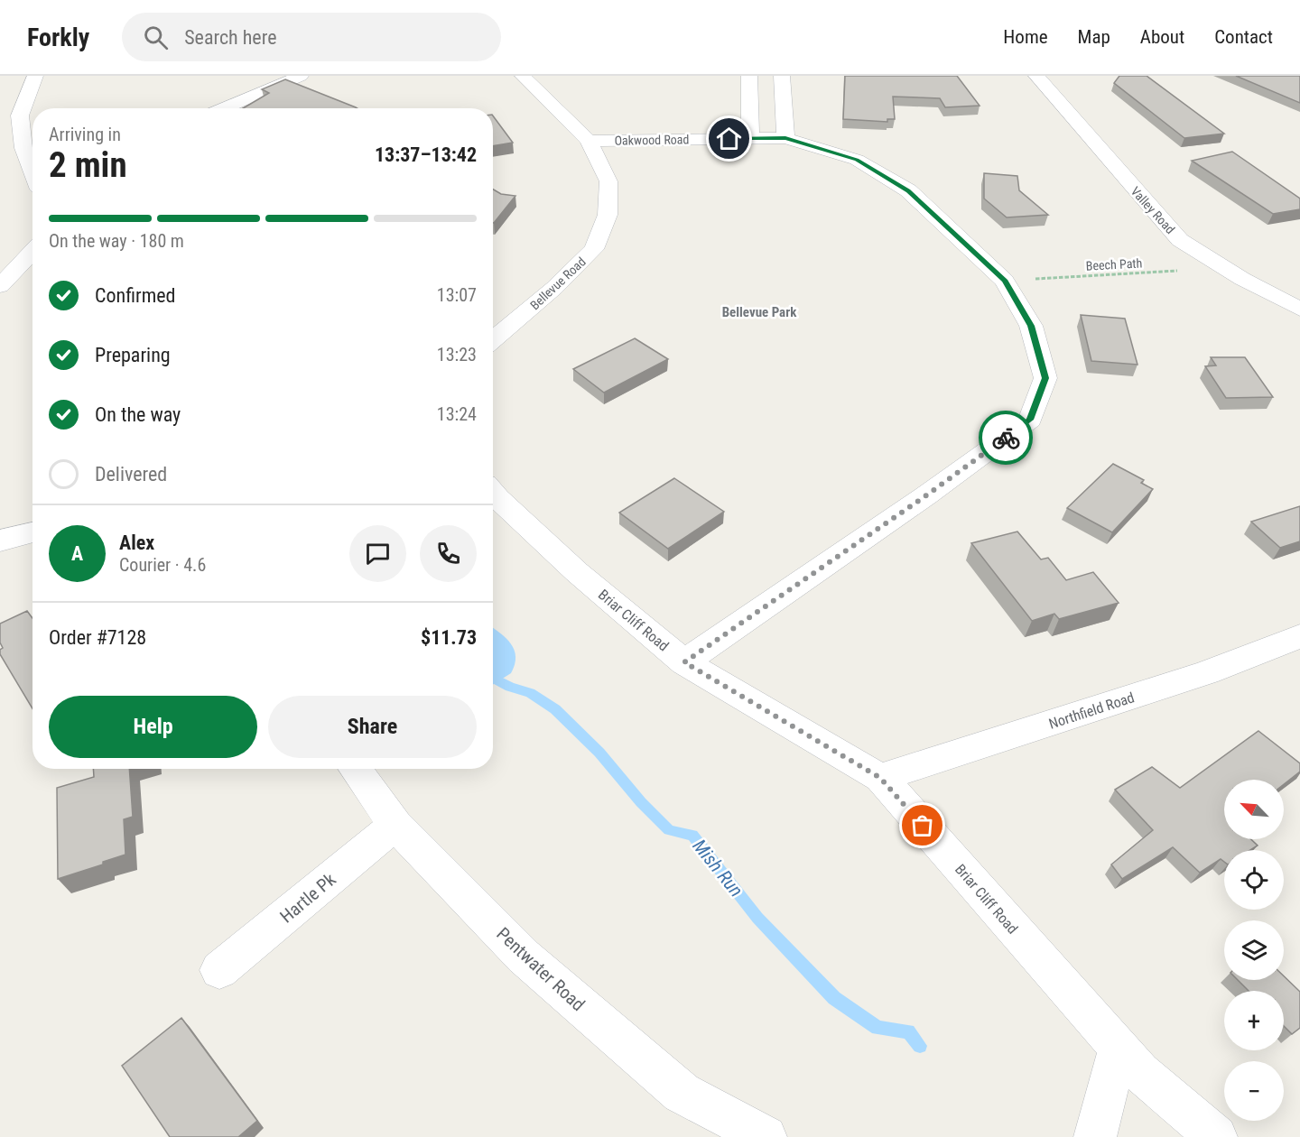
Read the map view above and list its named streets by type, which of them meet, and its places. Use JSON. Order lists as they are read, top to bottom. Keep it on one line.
{"streets":{"street":["Oakwood Road","Valley Road","Bellevue Road","Briar Cliff Road","Northfield Road","Hartle Pk","Pentwater Road"],"path":["Beech Path"]},"crossings":[["Oakwood Road","Beech Path"],["Oakwood Road","Bellevue Road"],["Oakwood Road","Briar Cliff Road"],["Valley Road","Beech Path"],["Briar Cliff Road","Northfield Road"],["Hartle Pk","Pentwater Road"]],"districts":["Bellevue Park"],"water":["Mish Run"],"north":"top left","page":{"header":"Forkly","search":"Search here","nav":["Home","Map","About","Contact"],"heading":["2 min","Arriving in","13:37–13:42"],"panel":["Alex","Courier · 4.6","Order #7128","$11.73"],"bar":"On the way · 180 m","list":[["Confirmed","13:07"],["Preparing","13:23"],["On the way","13:24"],"Delivered"],"round":"A","buttons":["Help","Share"],"map_buttons":["+","−"]}}
